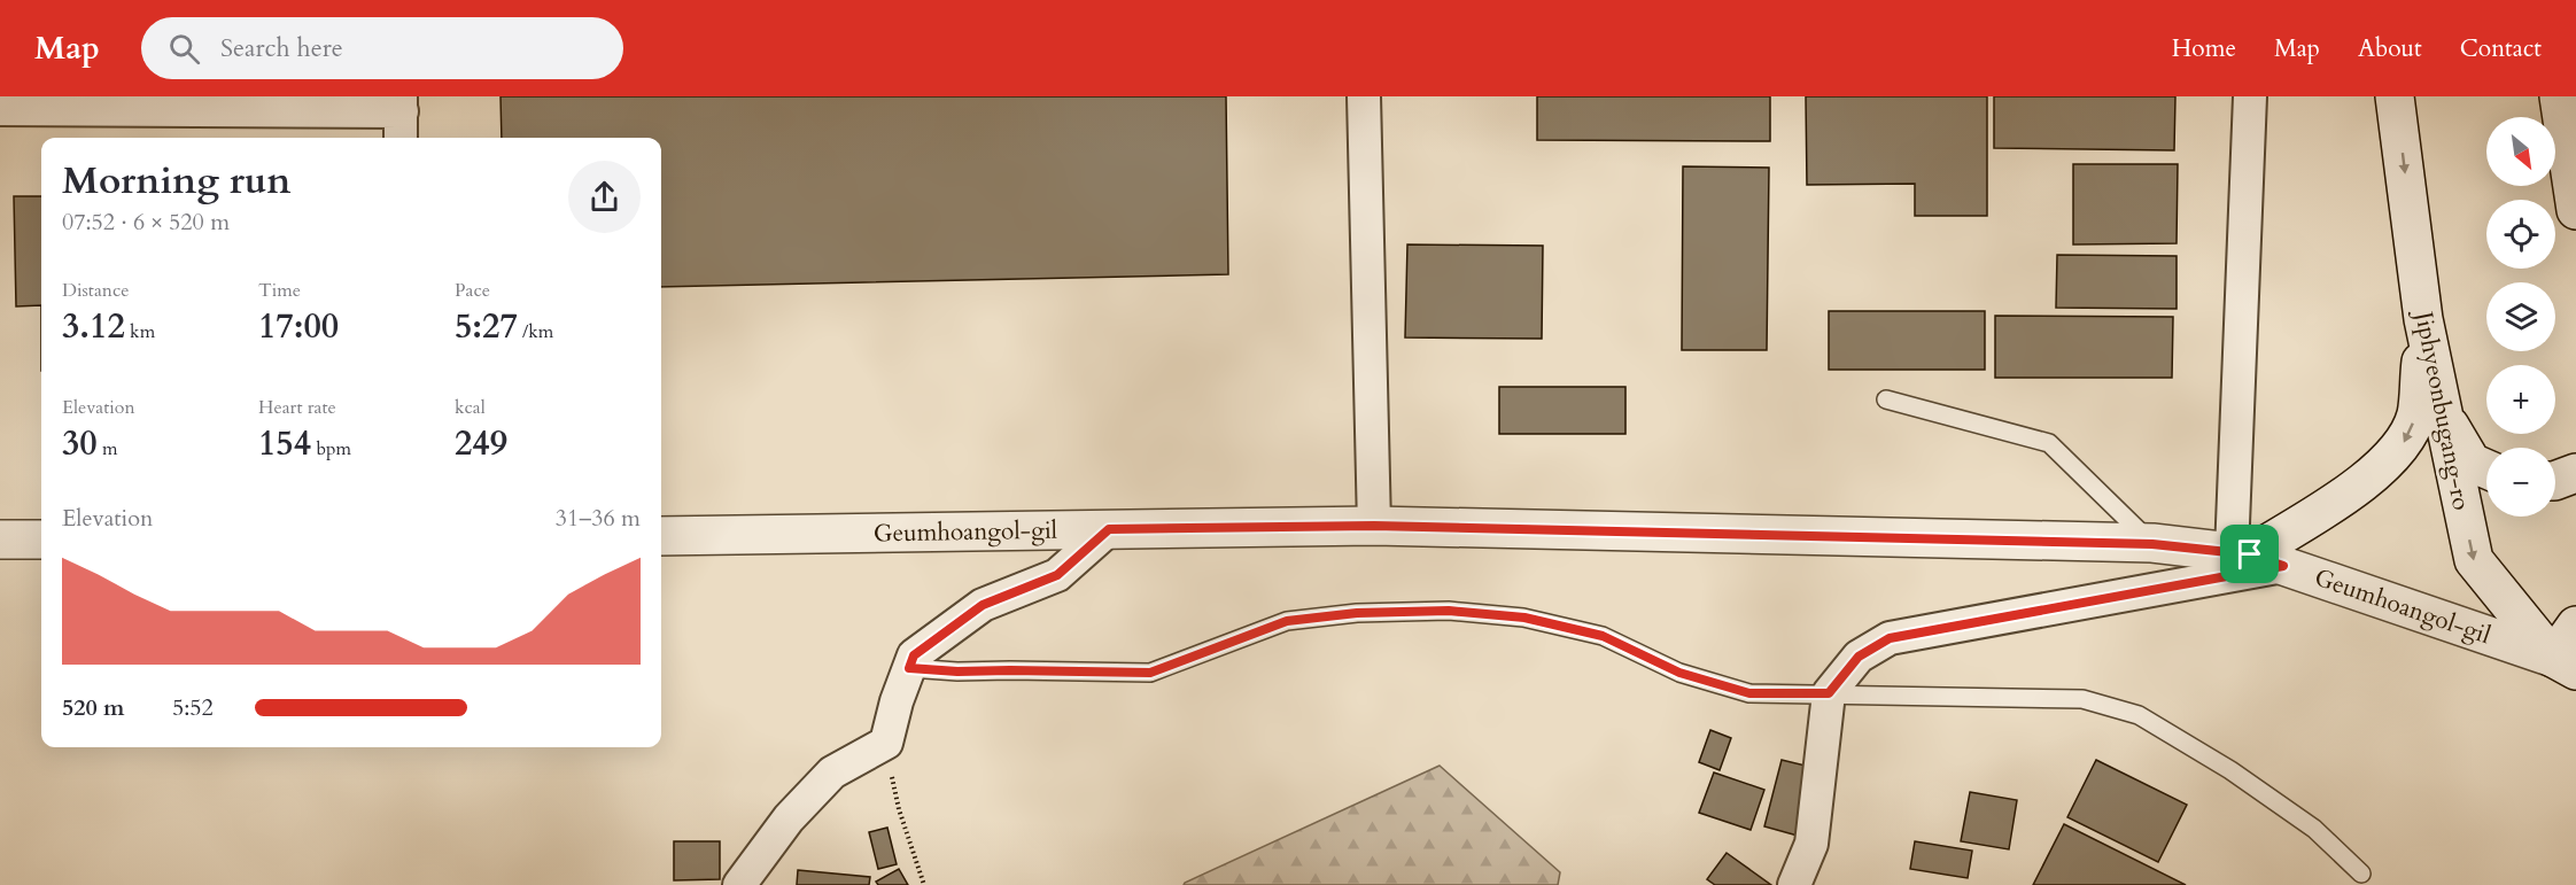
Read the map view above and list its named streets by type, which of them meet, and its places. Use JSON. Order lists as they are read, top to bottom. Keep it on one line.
{"streets":{"street":["Jiphyeonbugang-ro","Geumhoangol-gil"]},"crossings":[["Jiphyeonbugang-ro","Geumhoangol-gil"]],"north":"bottom right","page":{"header":"Map","search":"Search here","nav":["Home","Map","About","Contact"],"map_buttons":["+","−"],"heading":["Morning run","07:52 · 6 × 520 m"],"stats":[["Distance","3.12 km"],["Time","17:00"],["Pace","5:27 /km"],["Elevation","30 m"],["Heart rate","154 bpm"],["kcal","249"]],"chart":["Elevation","31–36 m"],"list":[{"name":"520 m","note":"5:52"}]}}
